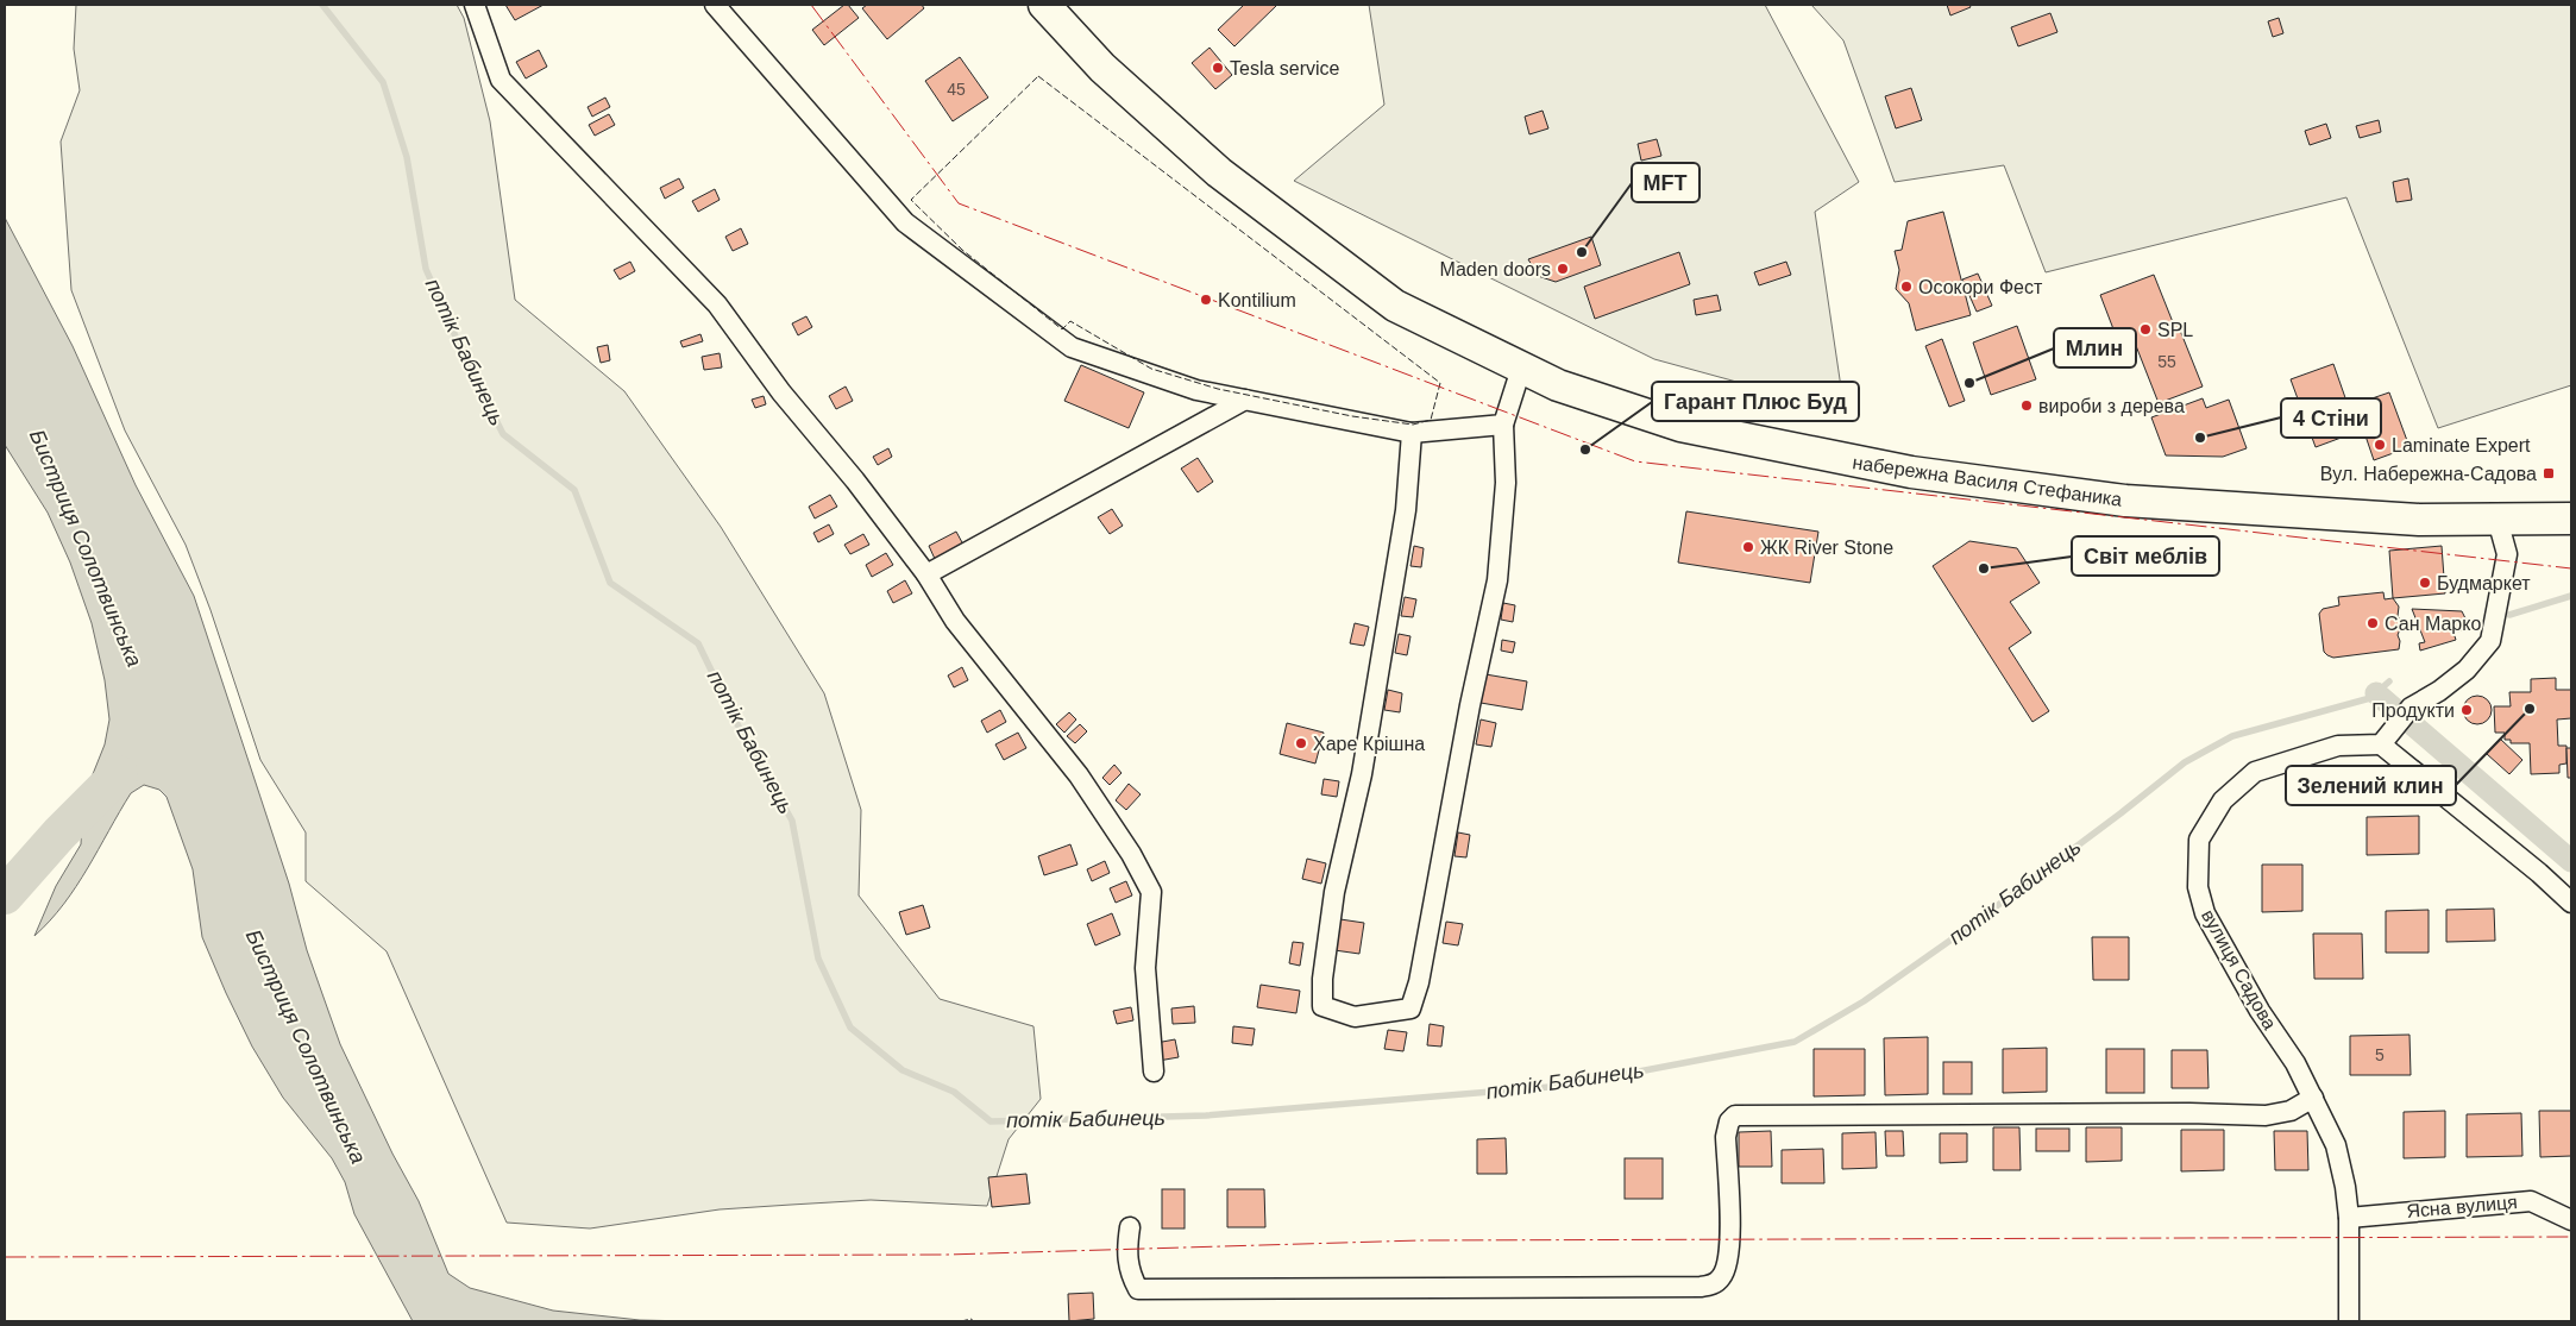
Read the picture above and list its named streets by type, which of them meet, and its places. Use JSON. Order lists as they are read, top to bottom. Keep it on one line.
{"streets":{"main road":["набережна Василя Стефаника"],"street":["вулиця Садова","Ясна вулиця"]},"crossings":[["вулиця Садова","Ясна вулиця"]],"water":["потік Бабинець","Бистриця Солотвинська"],"places":{"other":["Tesla service","MFT","Maden doors","Осокори Фест","Kontilium","SPL","Млин","вироби з дерева","4 Стіни","Laminate Expert","Гарант Плюс Буд","ЖК River Stone","Світ меблів","Будмаркет","Сан Марко","Зелений клин","Продукти","Харе Крішна"],"transit":["Вул. Набережна-Садова"]},"house_numbers":["45","55","5"]}
